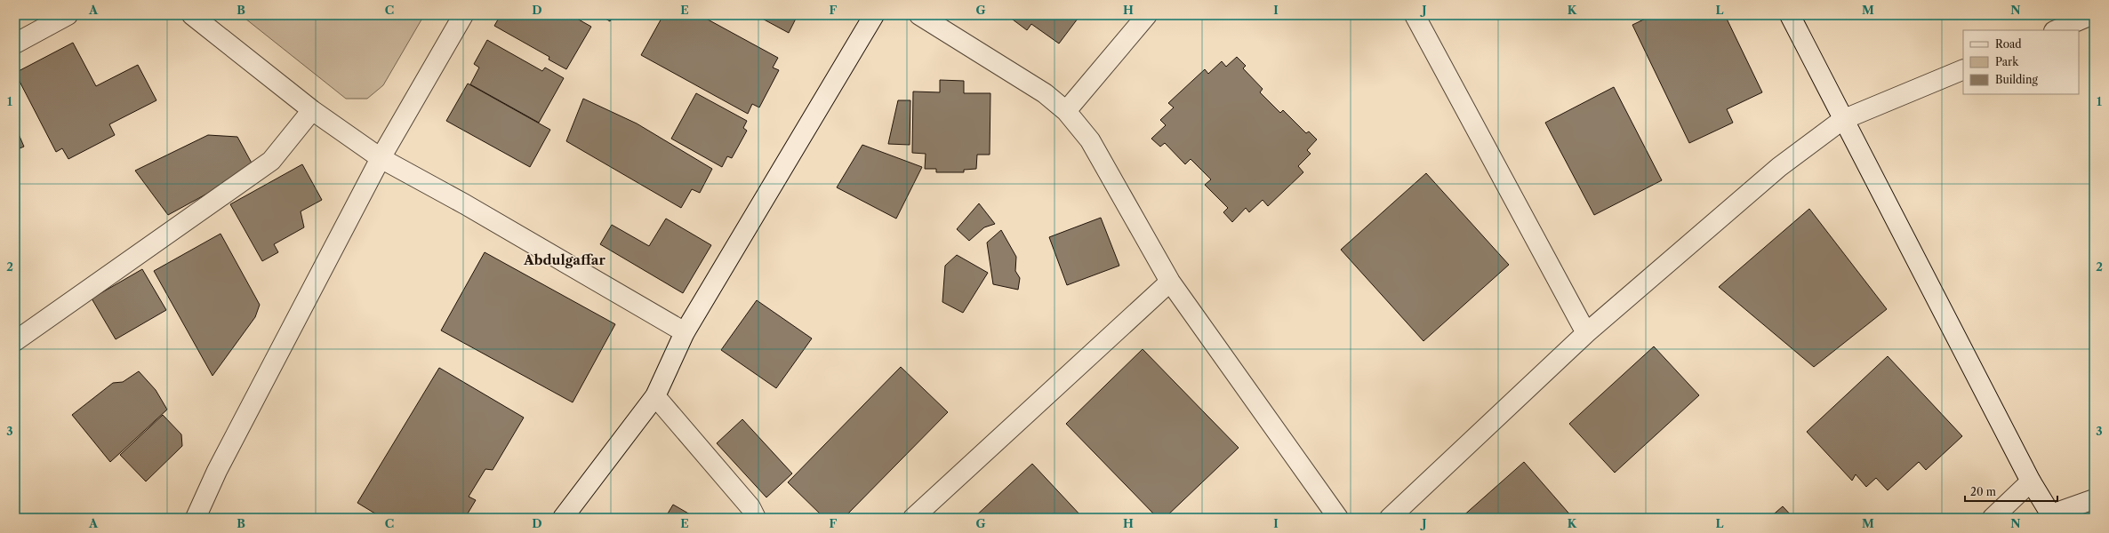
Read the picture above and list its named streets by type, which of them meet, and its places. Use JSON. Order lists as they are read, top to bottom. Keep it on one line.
{"districts":["Abdulgaffar"],"legend":["Road","Park","Building"],"scale_bar":"20 m","grid":{"columns":["A","B","C","D","E","F","G","H","I","J","K","L","M","N"],"rows":["1","2","3"]}}
